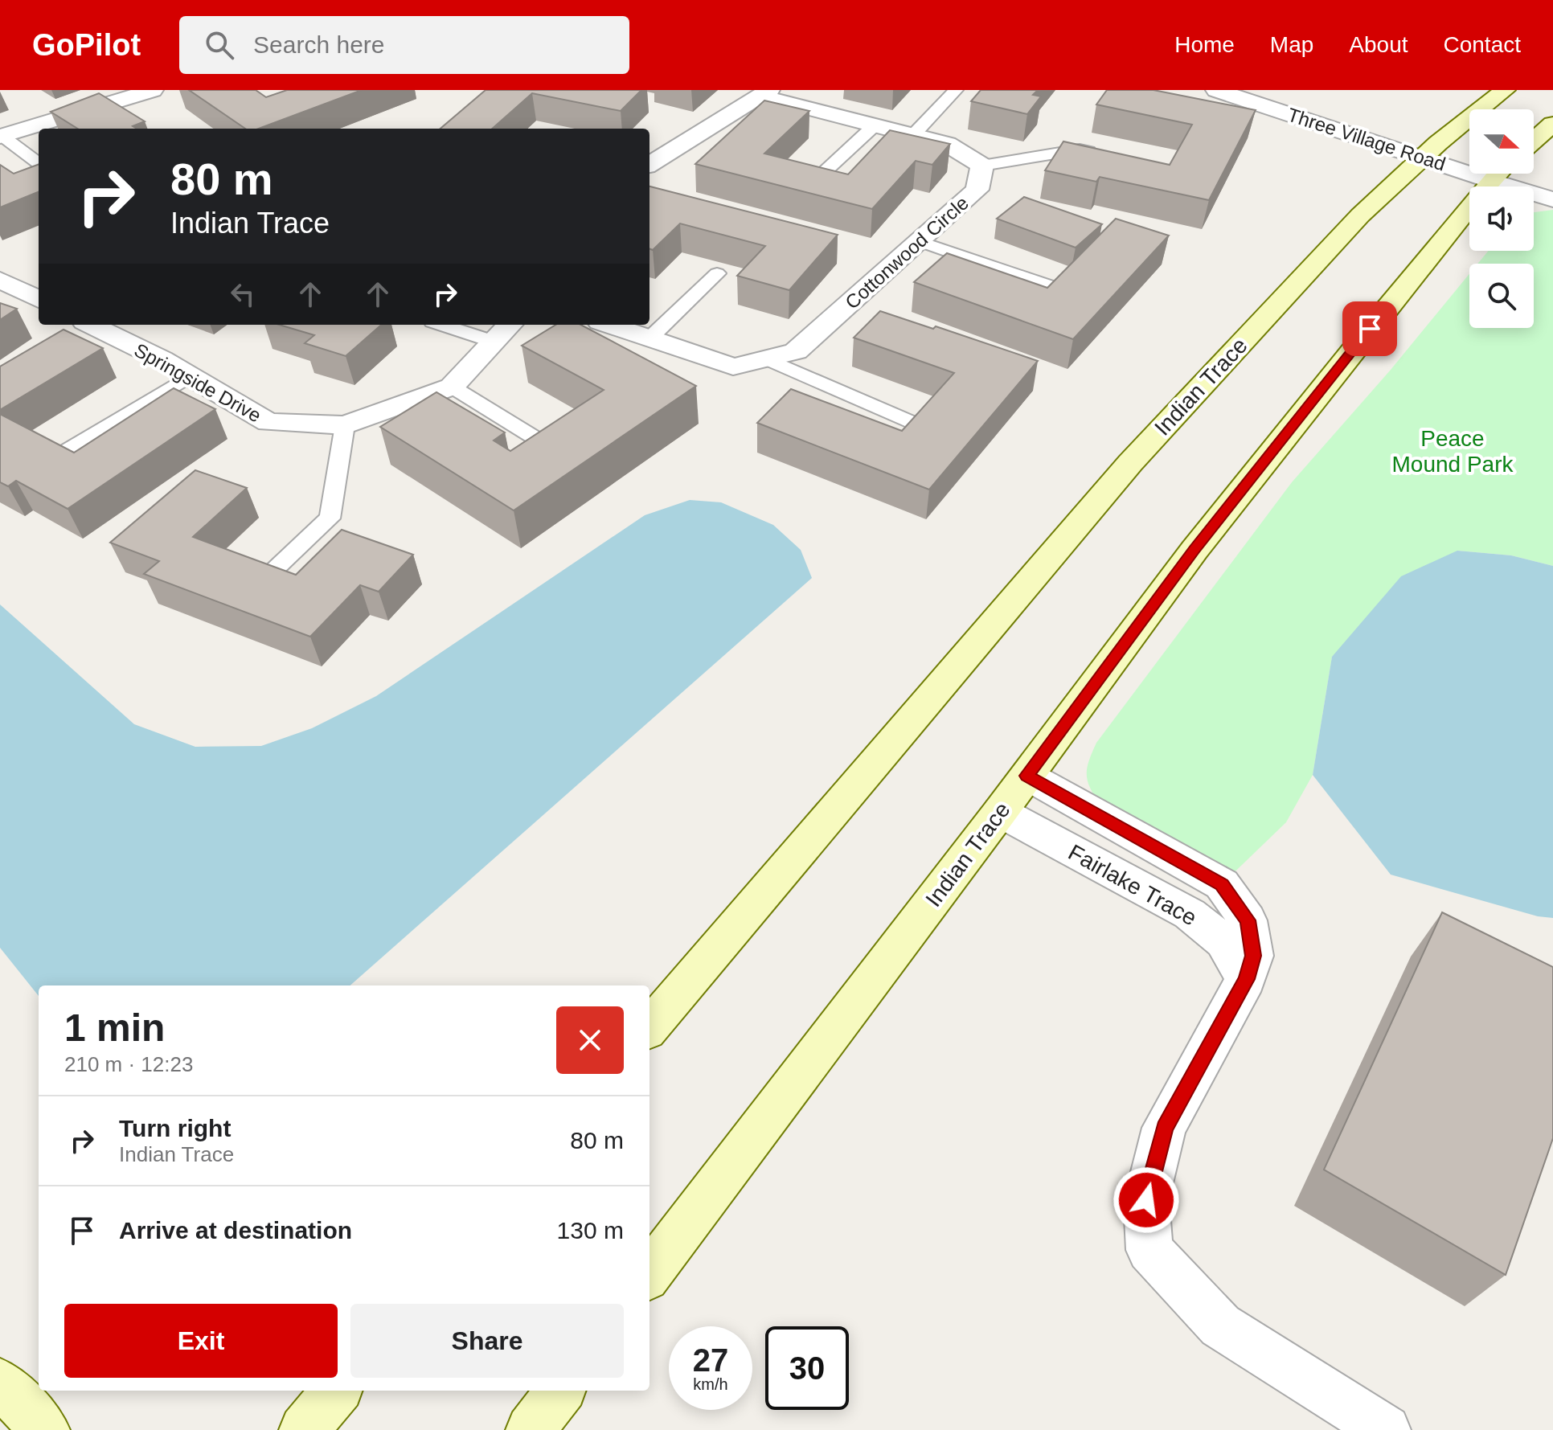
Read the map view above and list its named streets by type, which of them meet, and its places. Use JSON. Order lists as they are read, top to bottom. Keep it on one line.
{"streets":{"main road":["Indian Trace"],"street":["Three Village Road","Cottonwood Circle","Springside Drive","Fairlake Trace"]},"crossings":[["Three Village Road","Indian Trace"],["Indian Trace","Fairlake Trace"]],"parks":["Peace Mound Park"],"north":"right","page":{"header":"GoPilot","search":"Search here","nav":["Home","Map","About","Contact"],"turn":["80 m","Indian Trace"],"heading":["1 min","210 m · 12:23"],"list":[{"name":"Turn right","note":"Indian Trace","value":"80 m"},{"name":"Arrive at destination","value":"130 m"}],"buttons":["Exit","Share"],"speed":"27 km/h","limit":"30"}}
